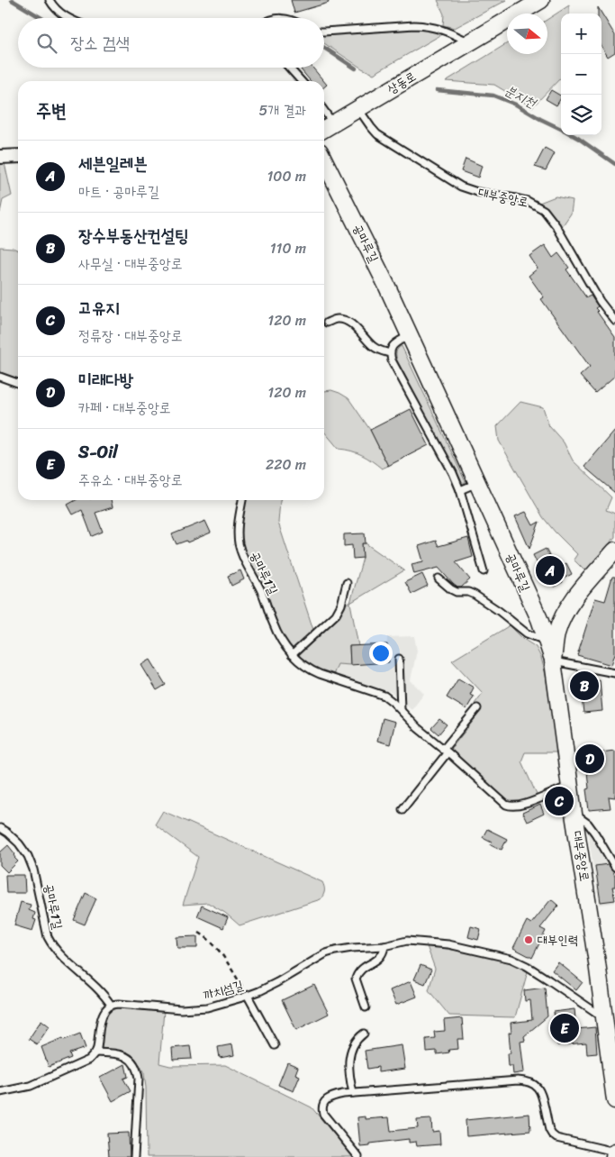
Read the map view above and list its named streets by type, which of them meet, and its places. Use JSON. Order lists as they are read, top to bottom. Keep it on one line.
{"streets":{"street":["상동로","대부중앙로","공마루길"],"lane":["공마루1길","까치섬길"]},"crossings":[["상동로","대부중앙로"],["대부중앙로","공마루길"],["대부중앙로","공마루1길"],["대부중앙로","까치섬길"],["공마루1길","까치섬길"]],"water":["분지천"],"places":["대부인력"],"north":"right","page":{"map_buttons":["+","−"],"search":"장소 검색","heading":["주변","5개 결과"],"list":[{"mark":"A","name":"세븐일레븐","note":"마트 · 공마루길","value":"100 m"},{"mark":"B","name":"장수부동산컨설팅","note":"사무실 · 대부중앙로","value":"110 m"},{"mark":"C","name":"고유지","note":"정류장 · 대부중앙로","value":"120 m"},{"mark":"D","name":"미래다방","note":"카페 · 대부중앙로","value":"120 m"},{"mark":"E","name":"S-Oil","note":"주유소 · 대부중앙로","value":"220 m"}],"pins":["A","B","D","C","E"]}}
